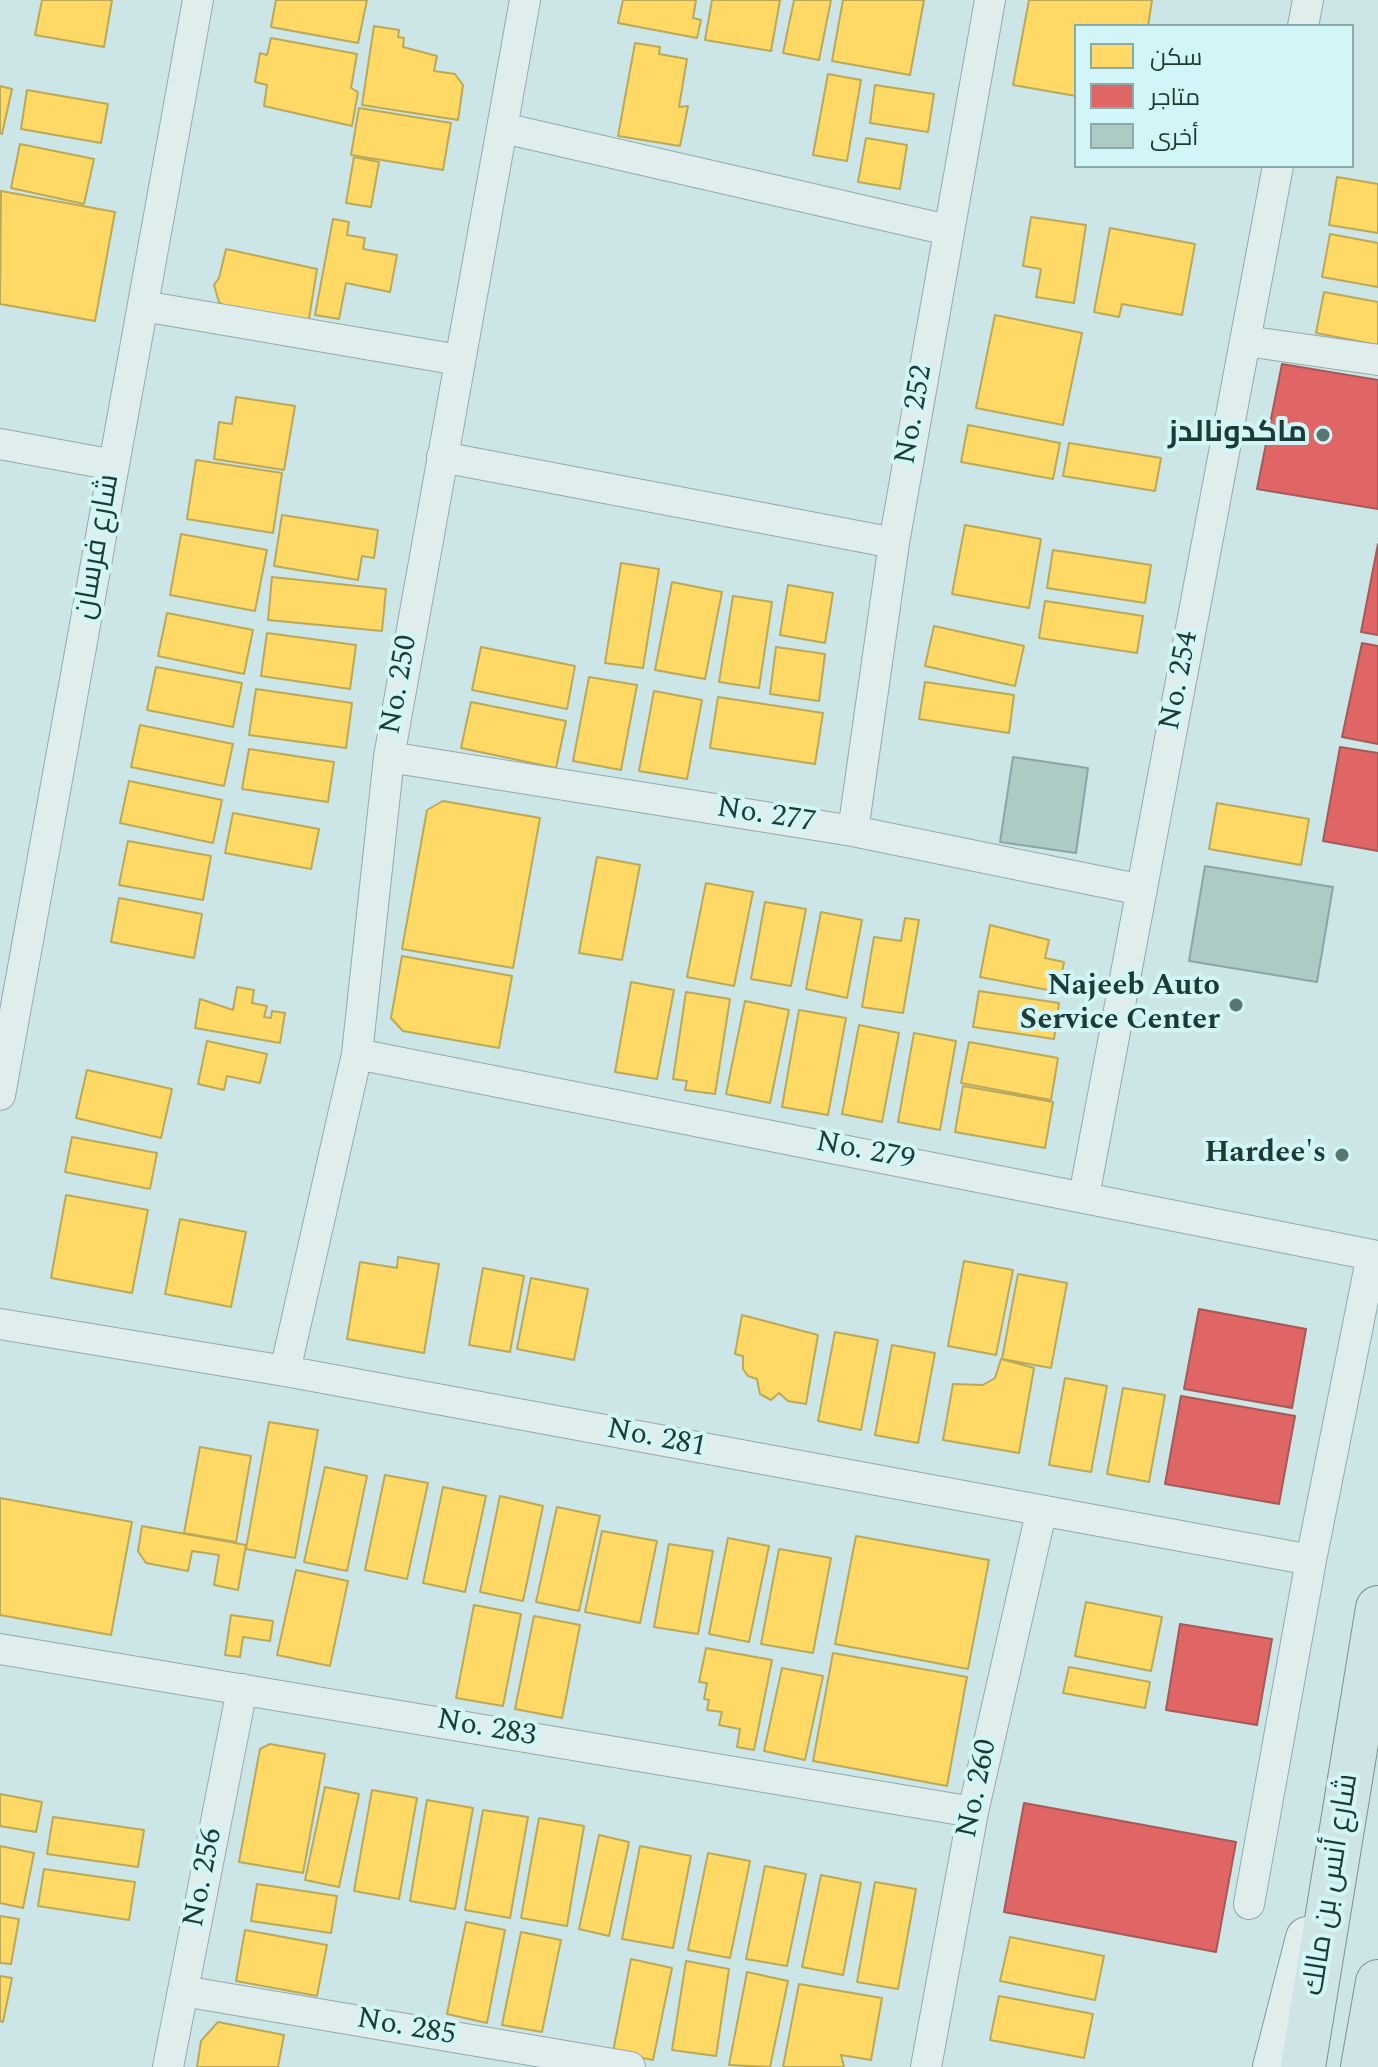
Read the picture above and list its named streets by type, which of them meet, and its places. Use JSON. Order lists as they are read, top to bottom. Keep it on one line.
{"streets":{"main road":["شارع أنس بن مالك"],"street":["No. 252","شارع فرسان","No. 254","No. 250","No. 277","No. 279","No. 281","No. 283","No. 260","No. 256","No. 285"]},"crossings":[["No. 252","No. 277"],["No. 254","No. 277"],["No. 254","No. 279"],["No. 250","No. 277"],["No. 250","No. 279"],["No. 250","No. 281"],["No. 279","No. 281"],["No. 281","No. 260"],["No. 283","No. 260"],["No. 283","No. 256"],["No. 256","No. 285"]],"places":["ماكدونالدز","Najeeb Auto Service Center","Hardee's"],"legend":["سكن","متاجر","أخرى"]}
